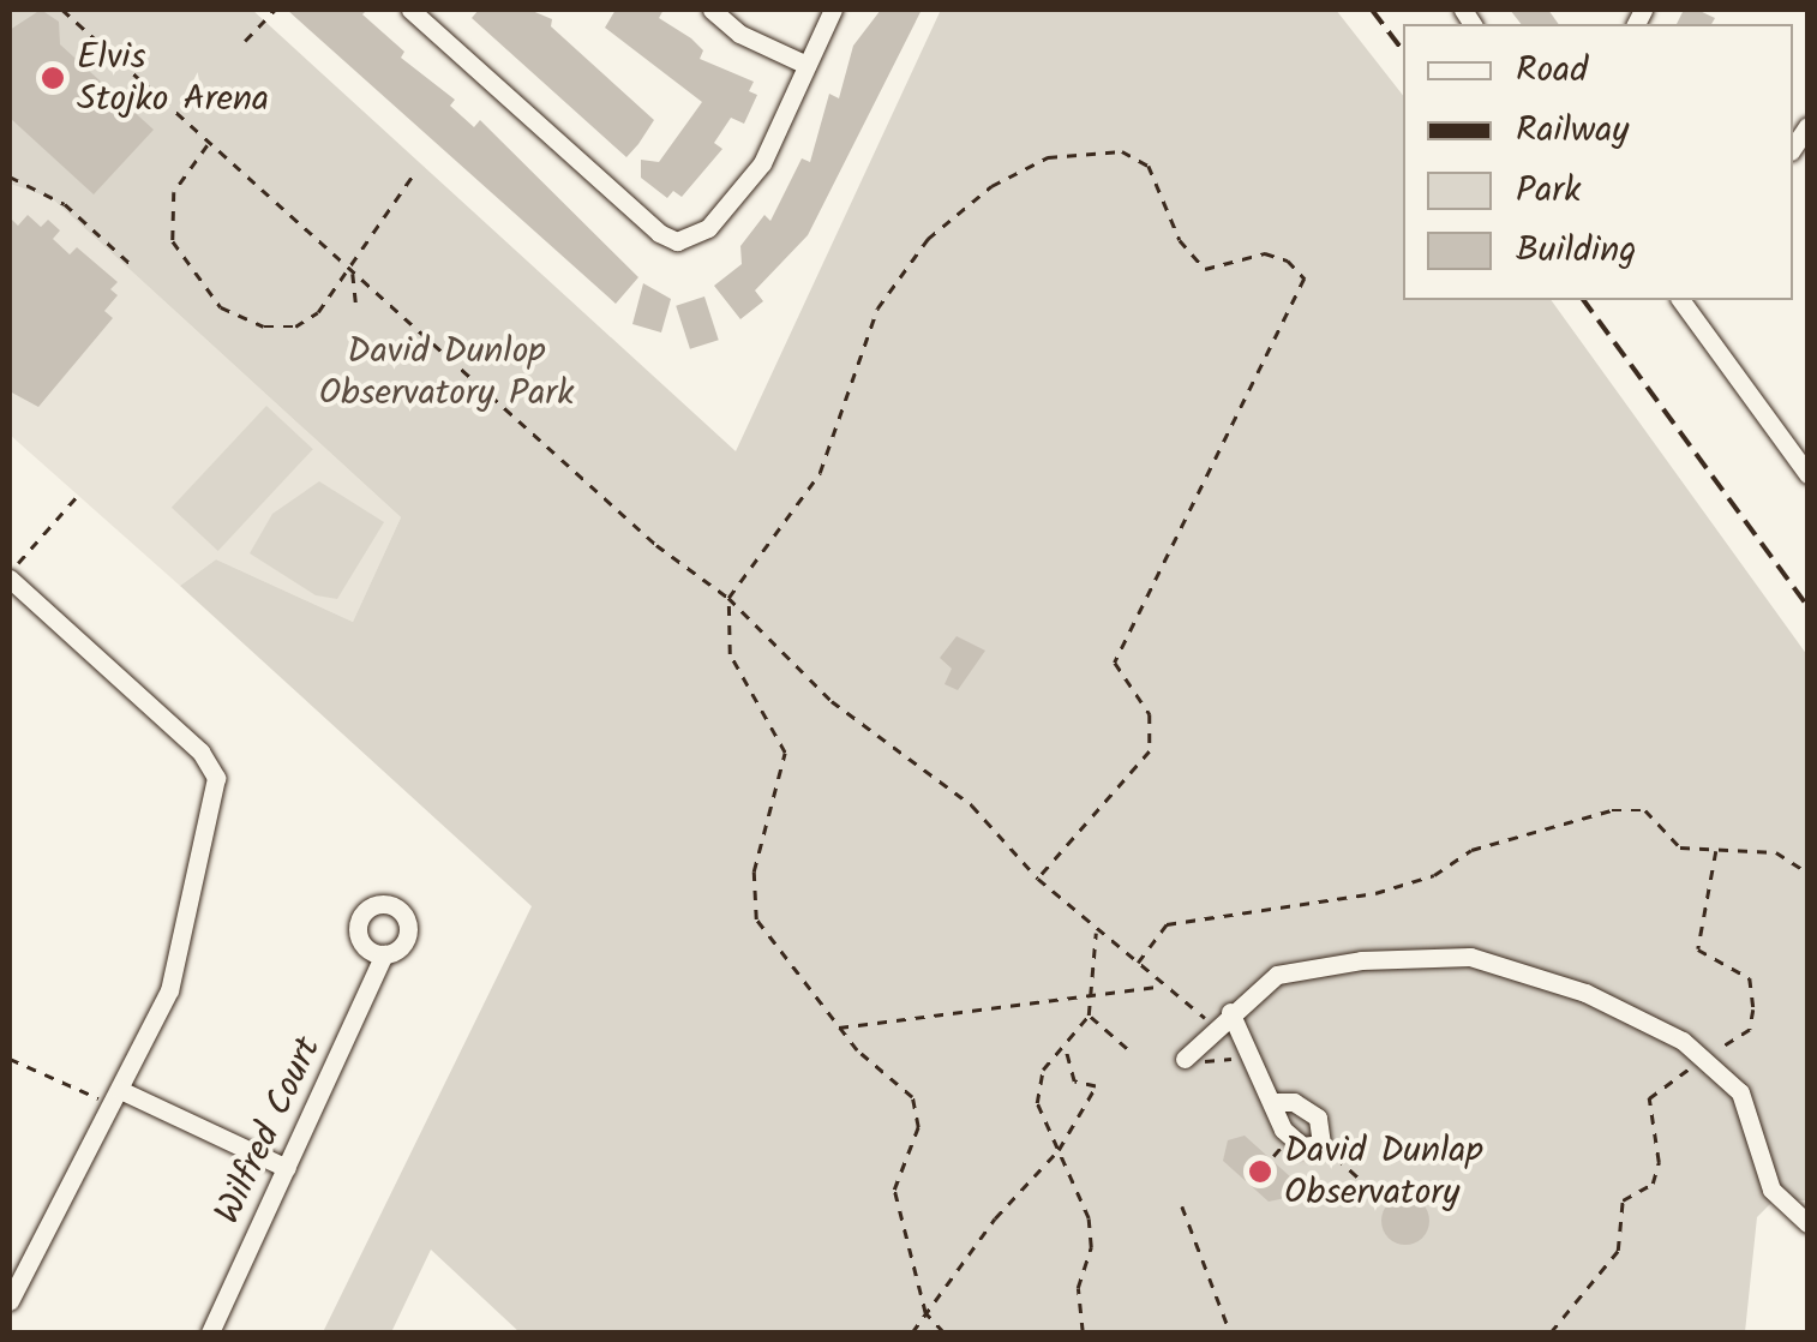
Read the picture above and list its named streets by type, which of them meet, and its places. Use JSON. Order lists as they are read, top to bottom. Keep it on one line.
{"streets":{"street":["Wilfred Court"]},"parks":["David Dunlop Observatory Park"],"places":["Elvis Stojko Arena","David Dunlap Observatory"],"legend":["Road","Railway","Park","Building"]}
